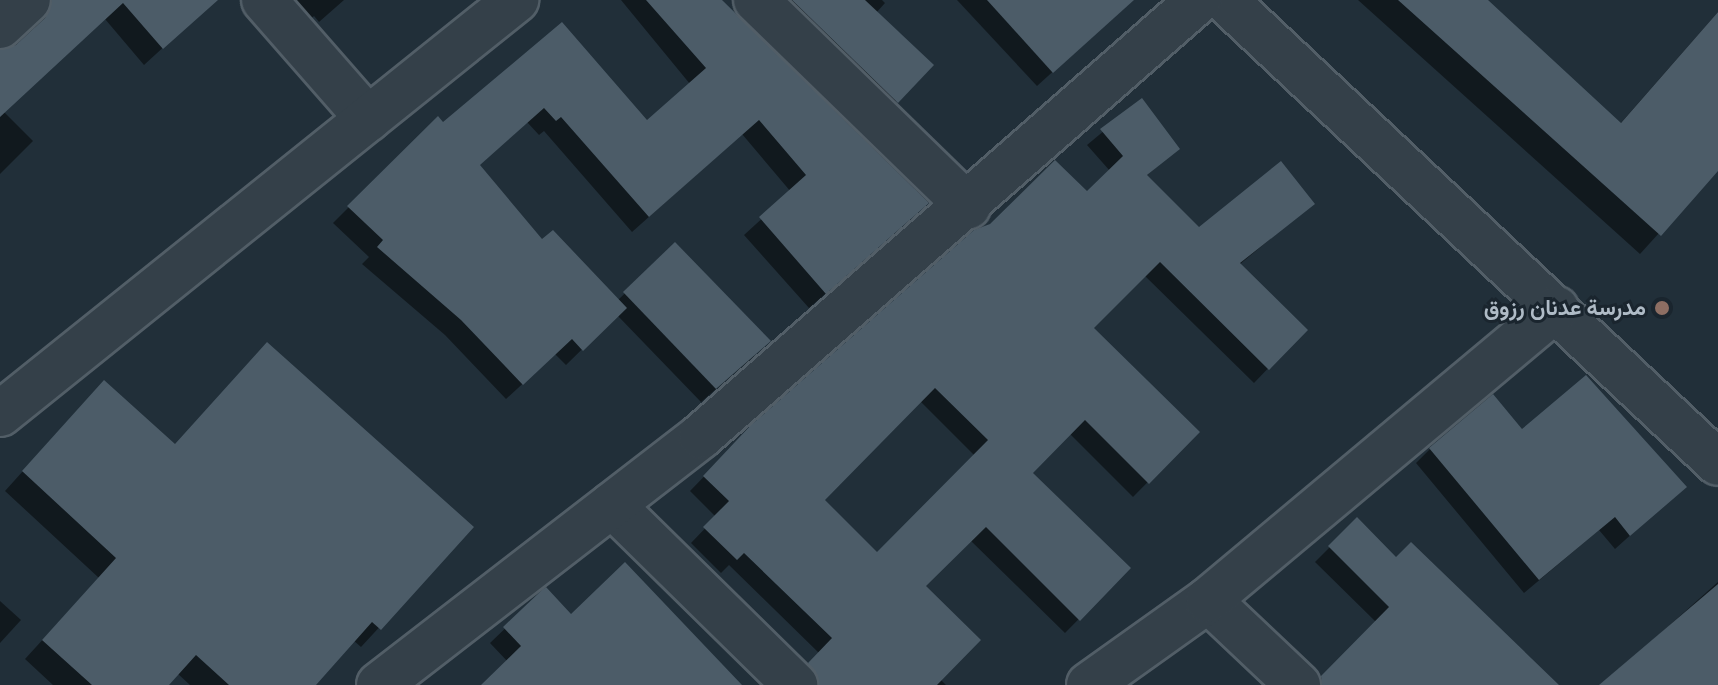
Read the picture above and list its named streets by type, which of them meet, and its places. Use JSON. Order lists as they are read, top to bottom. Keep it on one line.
{"places":["مدرسة عدنان رزوق"]}
